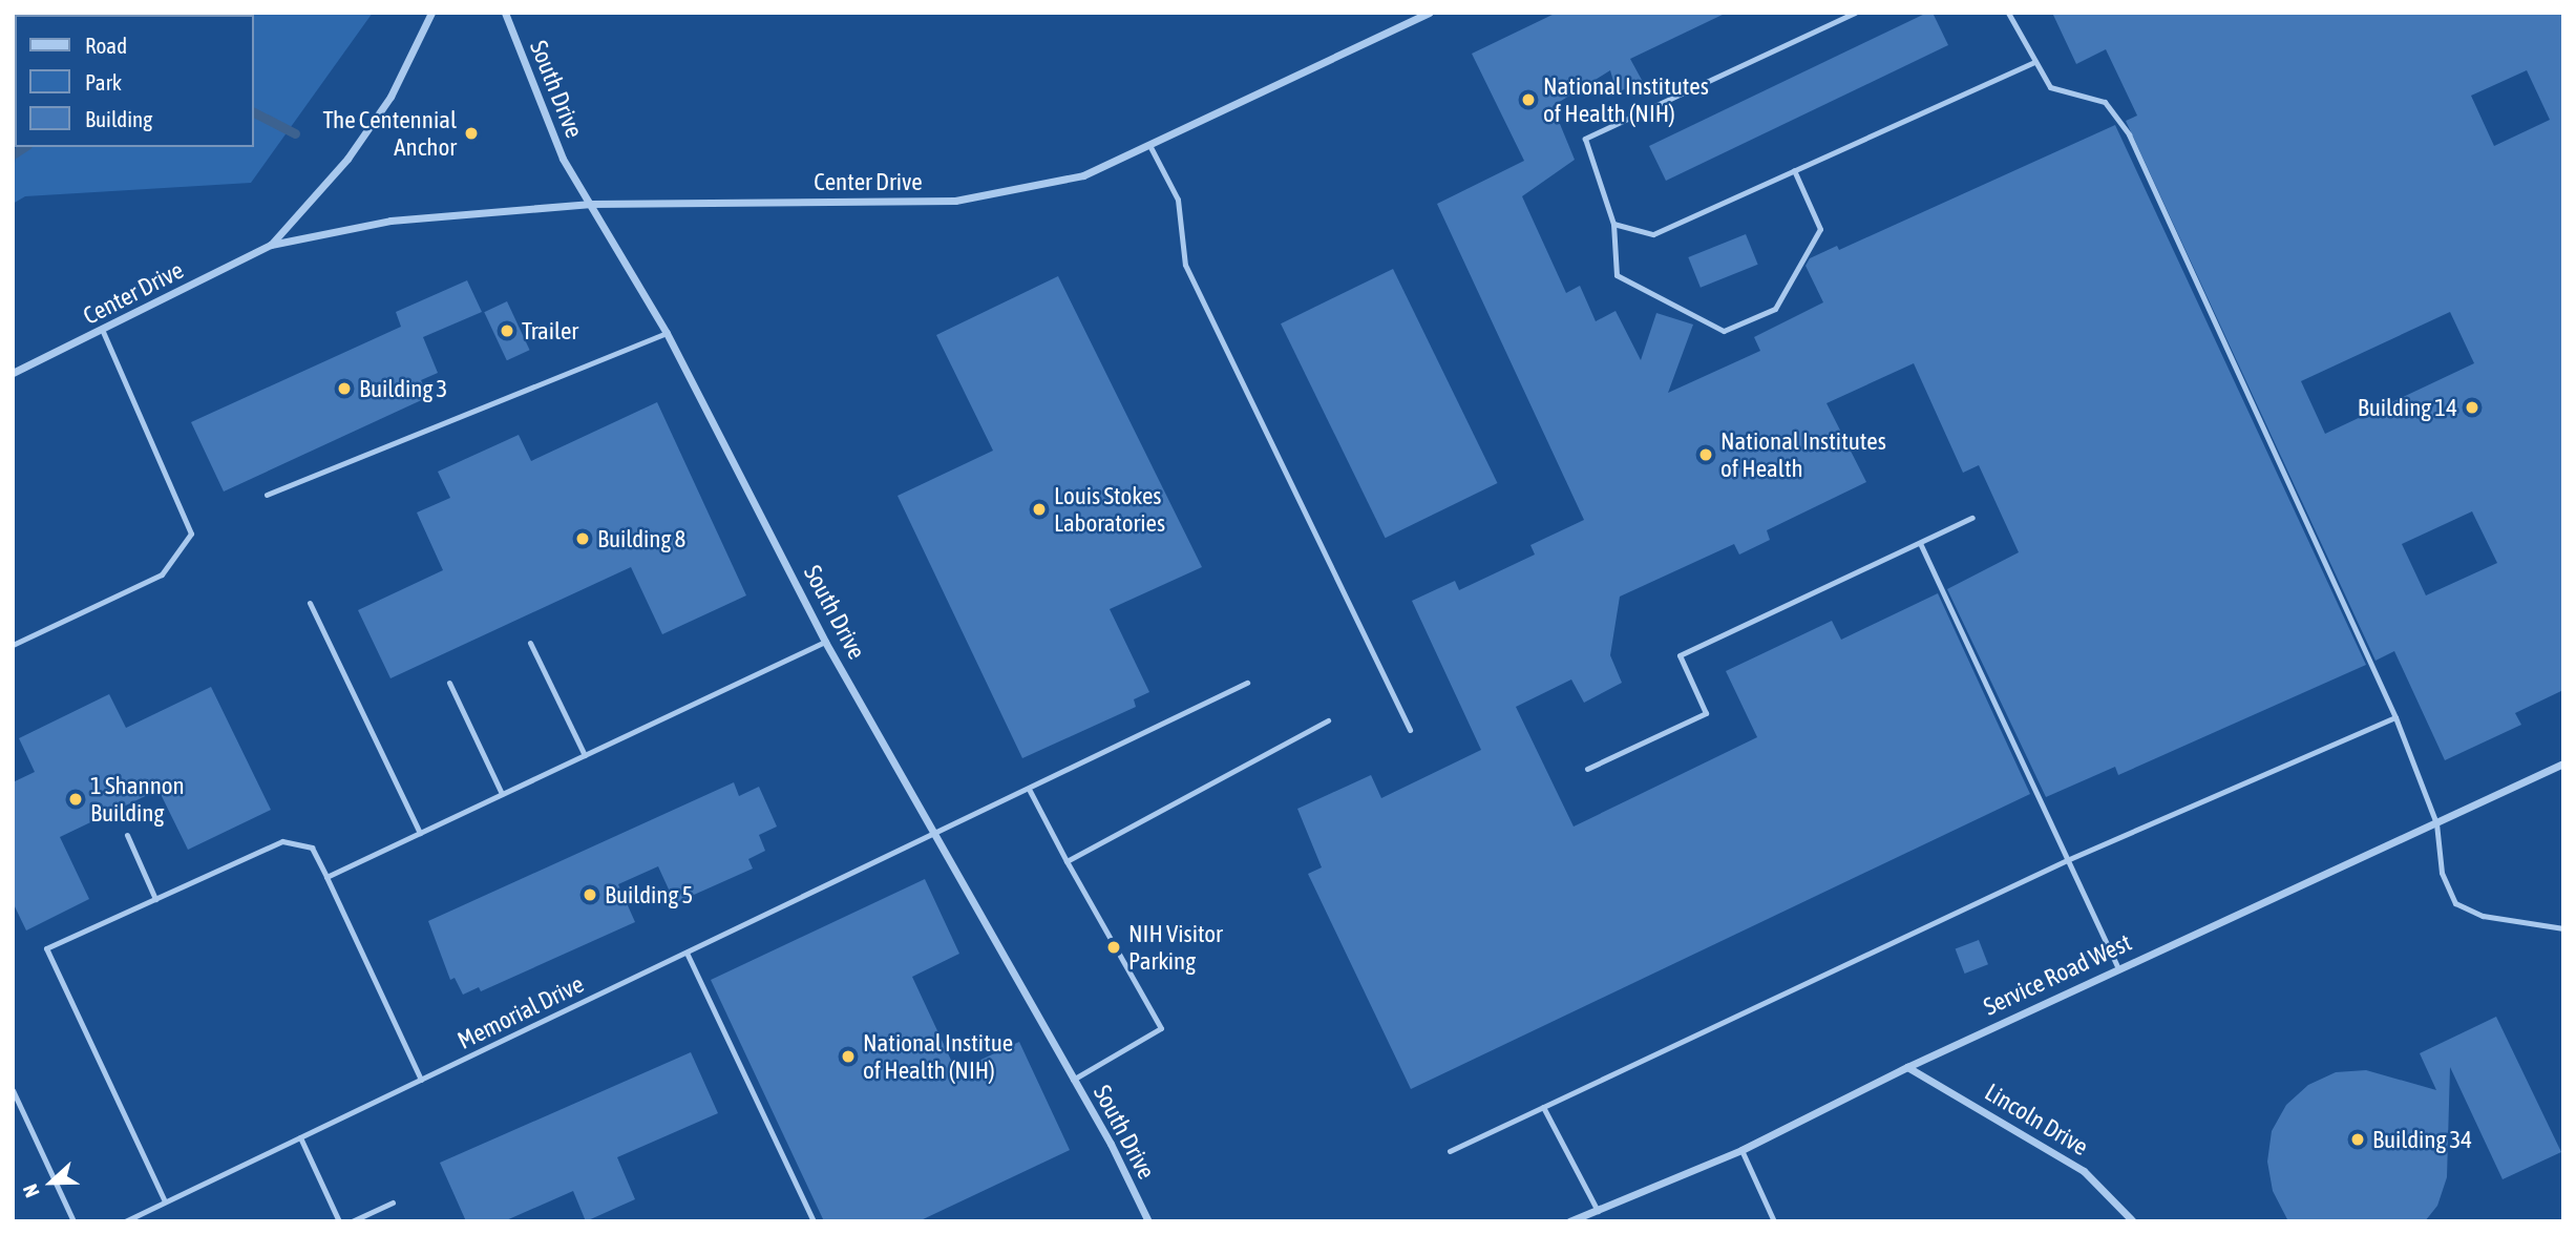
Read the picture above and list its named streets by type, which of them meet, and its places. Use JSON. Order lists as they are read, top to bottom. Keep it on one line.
{"streets":{"street":["South Drive","Center Drive","Service Road West","Lincoln Drive"],"lane":["Memorial Drive"]},"crossings":[["South Drive","Center Drive"],["South Drive","Memorial Drive"],["Service Road West","Lincoln Drive"]],"places":["National Institutes of Health (NIH)","The Centennial Anchor","Trailer","Building 3","Building 14","National Institutes of Health","Louis Stokes Laboratories","Building 8","1 Shannon Building","Building 5","NIH Visitor Parking","National Institue of Health (NIH)","Building 34"],"legend":["Road","Park","Building"],"north":"left"}
